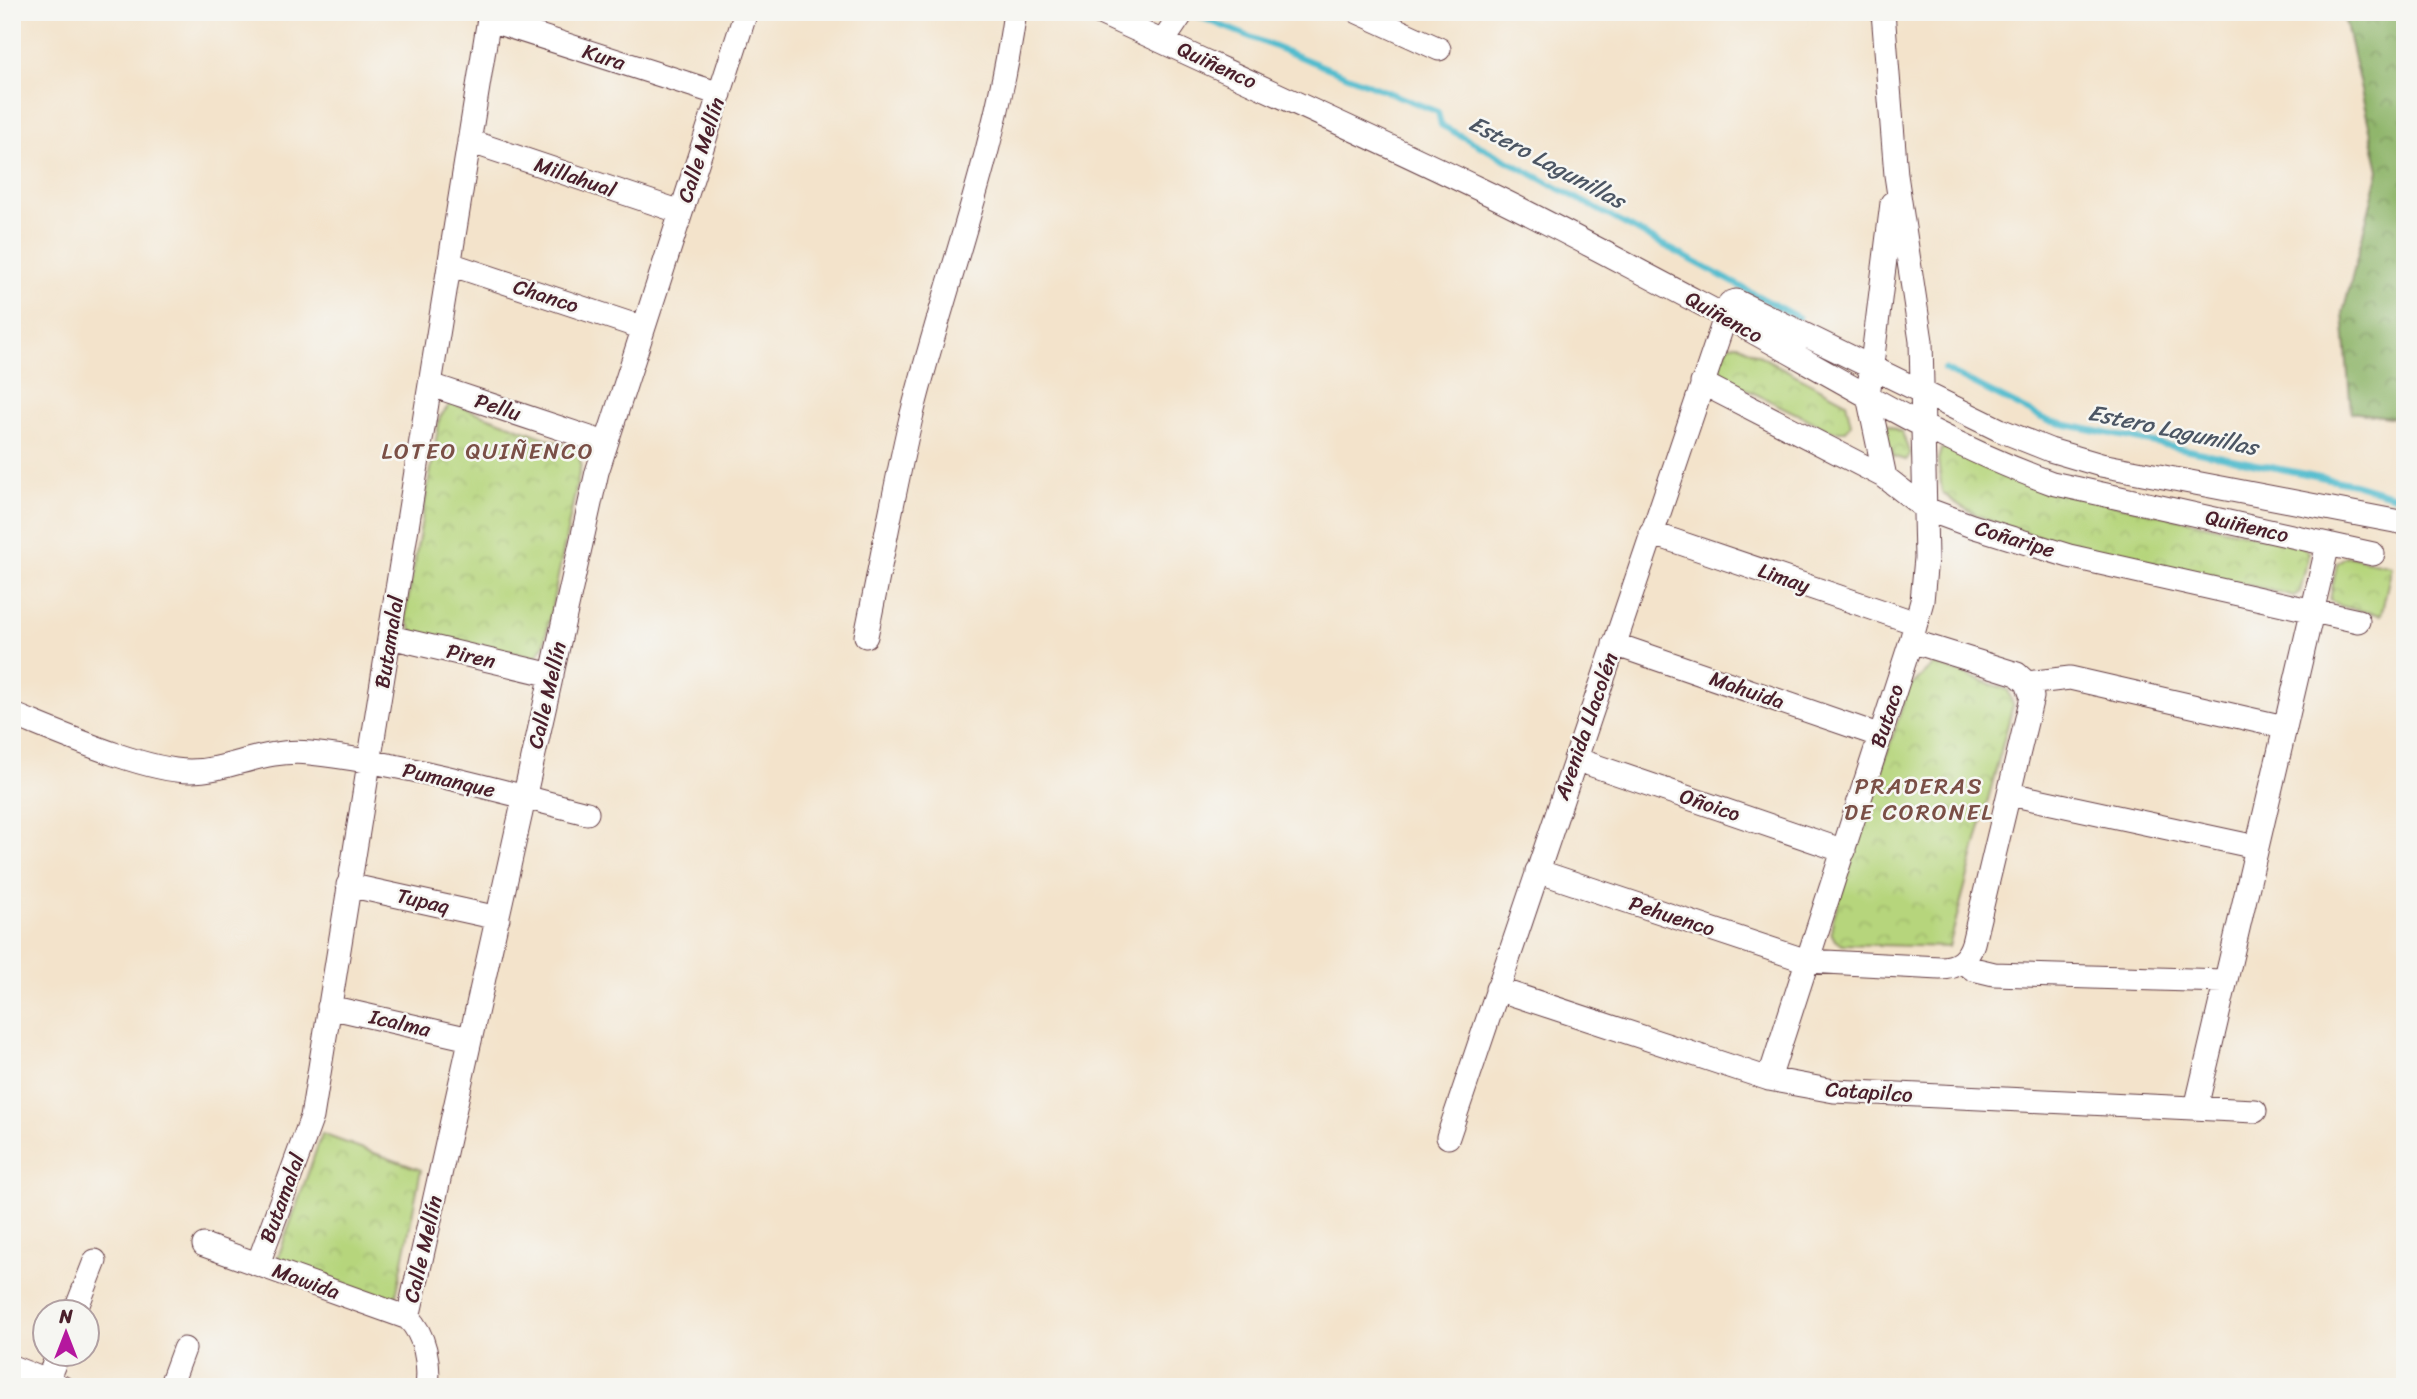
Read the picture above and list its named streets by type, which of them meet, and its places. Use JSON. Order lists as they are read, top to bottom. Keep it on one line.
{"streets":{"street":["Kura","Quiñenco","Calle Mellín","Millahual","Chanco","Pellu","Coñaripe","Limay","Butamalal","Piren","Mahuida","Butaco","Avenida Llacolén","Pumanque","Oñoico","Tupaq","Pehuenco","Icalma","Catapilco","Mawida"]},"crossings":[["Kura","Calle Mellín"],["Kura","Butamalal"],["Quiñenco","Butaco"],["Quiñenco","Avenida Llacolén"],["Calle Mellín","Millahual"],["Calle Mellín","Chanco"],["Calle Mellín","Pellu"],["Calle Mellín","Piren"],["Calle Mellín","Pumanque"],["Calle Mellín","Tupaq"],["Calle Mellín","Icalma"],["Calle Mellín","Mawida"],["Millahual","Butamalal"],["Chanco","Butamalal"],["Pellu","Butamalal"],["Coñaripe","Butaco"],["Coñaripe","Avenida Llacolén"],["Limay","Butaco"],["Limay","Avenida Llacolén"],["Butamalal","Piren"],["Butamalal","Pumanque"],["Butamalal","Tupaq"],["Butamalal","Icalma"],["Butamalal","Mawida"],["Mahuida","Butaco"],["Mahuida","Avenida Llacolén"],["Butaco","Oñoico"],["Butaco","Pehuenco"],["Butaco","Catapilco"],["Avenida Llacolén","Oñoico"],["Avenida Llacolén","Pehuenco"],["Avenida Llacolén","Catapilco"]],"districts":["LOTEO QUIÑENCO","PRADERAS DE CORONEL"],"water":["Estero Lagunillas"],"north":"top"}
